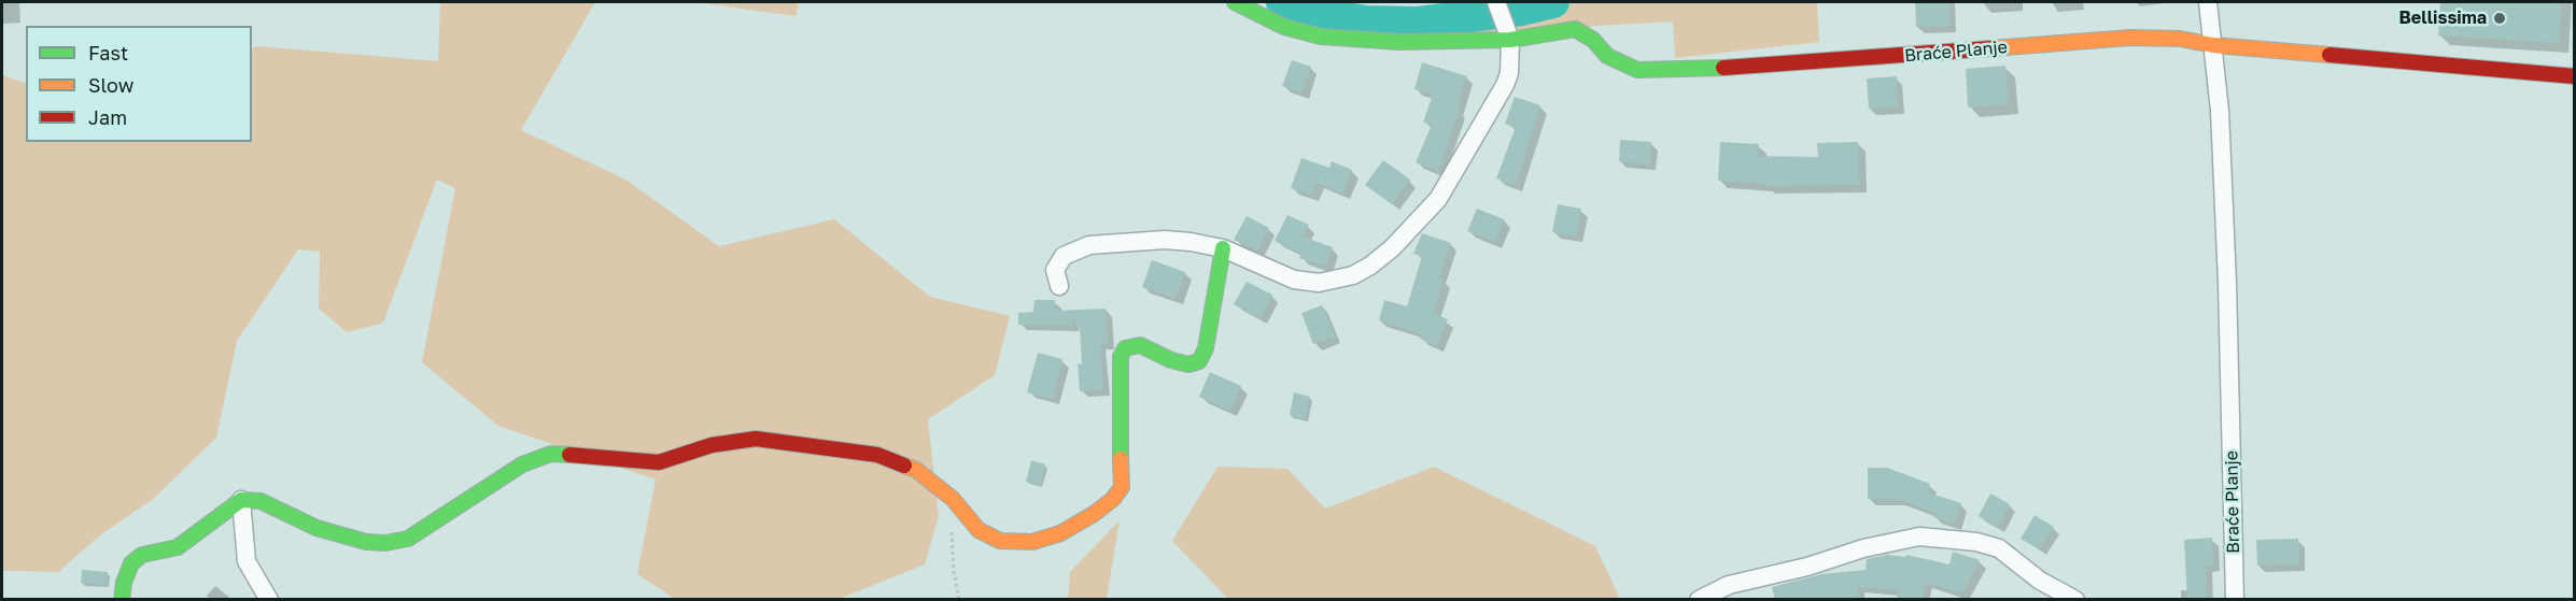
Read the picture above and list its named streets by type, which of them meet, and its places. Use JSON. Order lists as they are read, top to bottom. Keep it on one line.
{"streets":{"street":["Braće Planje"]},"places":["Bellissima"],"legend":["Fast","Slow","Jam"]}
